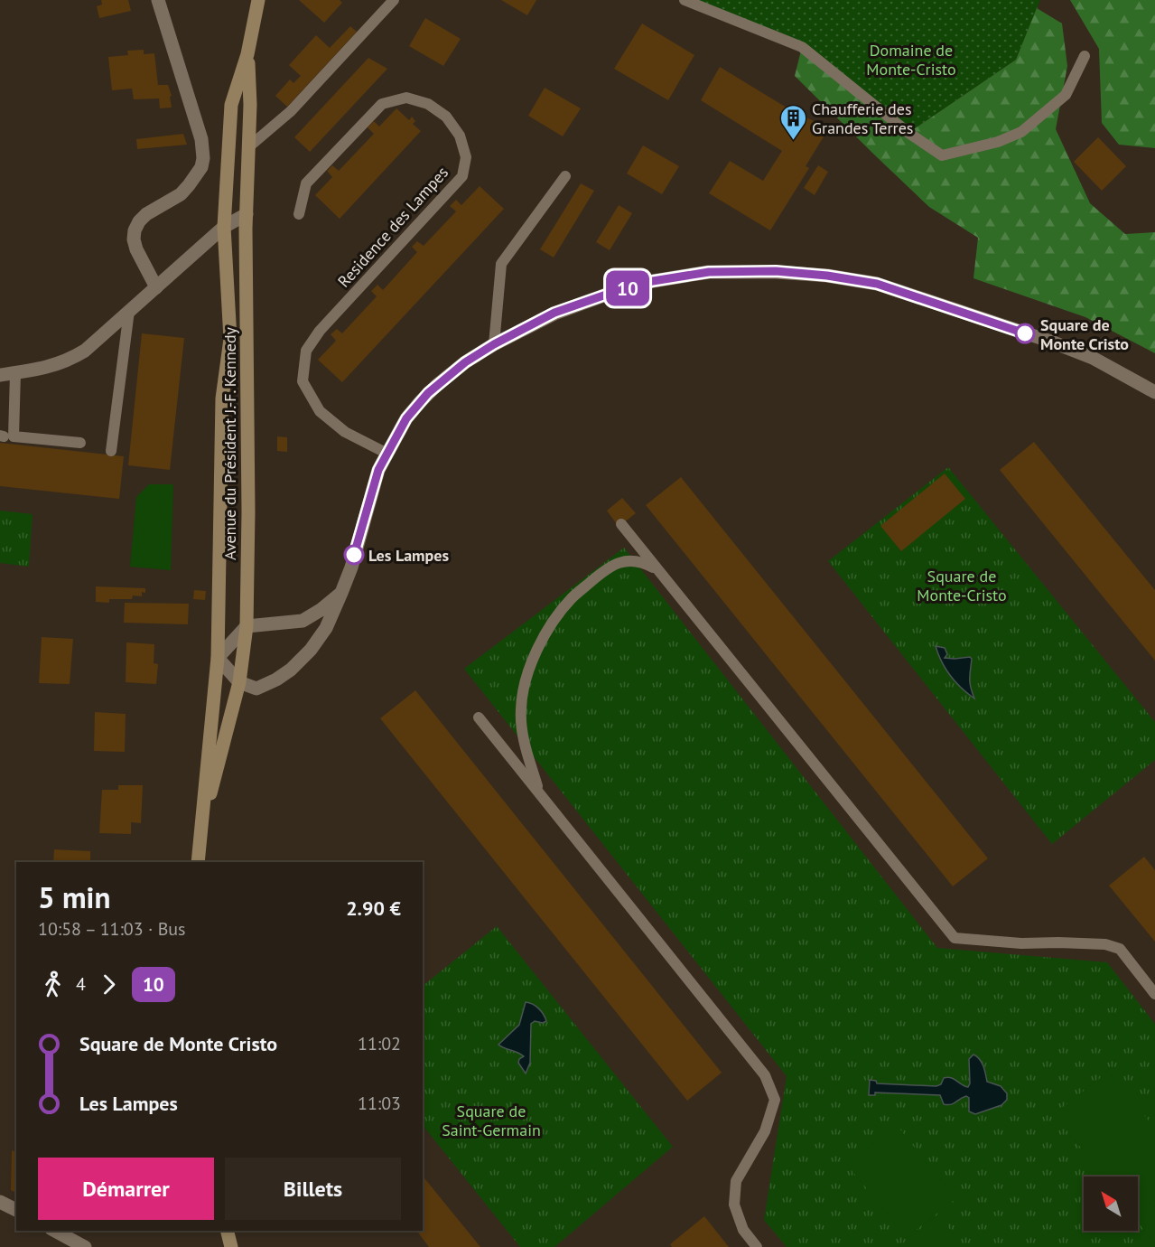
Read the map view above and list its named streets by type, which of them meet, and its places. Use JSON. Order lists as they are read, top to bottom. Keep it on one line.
{"streets":{"main road":["Avenue du Président J.-F. Kennedy"],"lane":["Residence des Lampes"]},"parks":["Domaine de Monte-Cristo","Square de Monte-Cristo","Square de Saint-Germain"],"places":{"building":["Chaufferie des Grandes Terres"],"other":["Square de Monte Cristo","Les Lampes"]},"lines":["bus line 10"],"north":"top left","page":{"on_map":"10","heading":["5 min","10:58 – 11:03 · Bus","2.90 €"],"legs":["4","10"],"list":[{"name":"Square de Monte Cristo","value":"11:02"},{"name":"Les Lampes","value":"11:03"}],"buttons":["Démarrer","Billets"]}}
